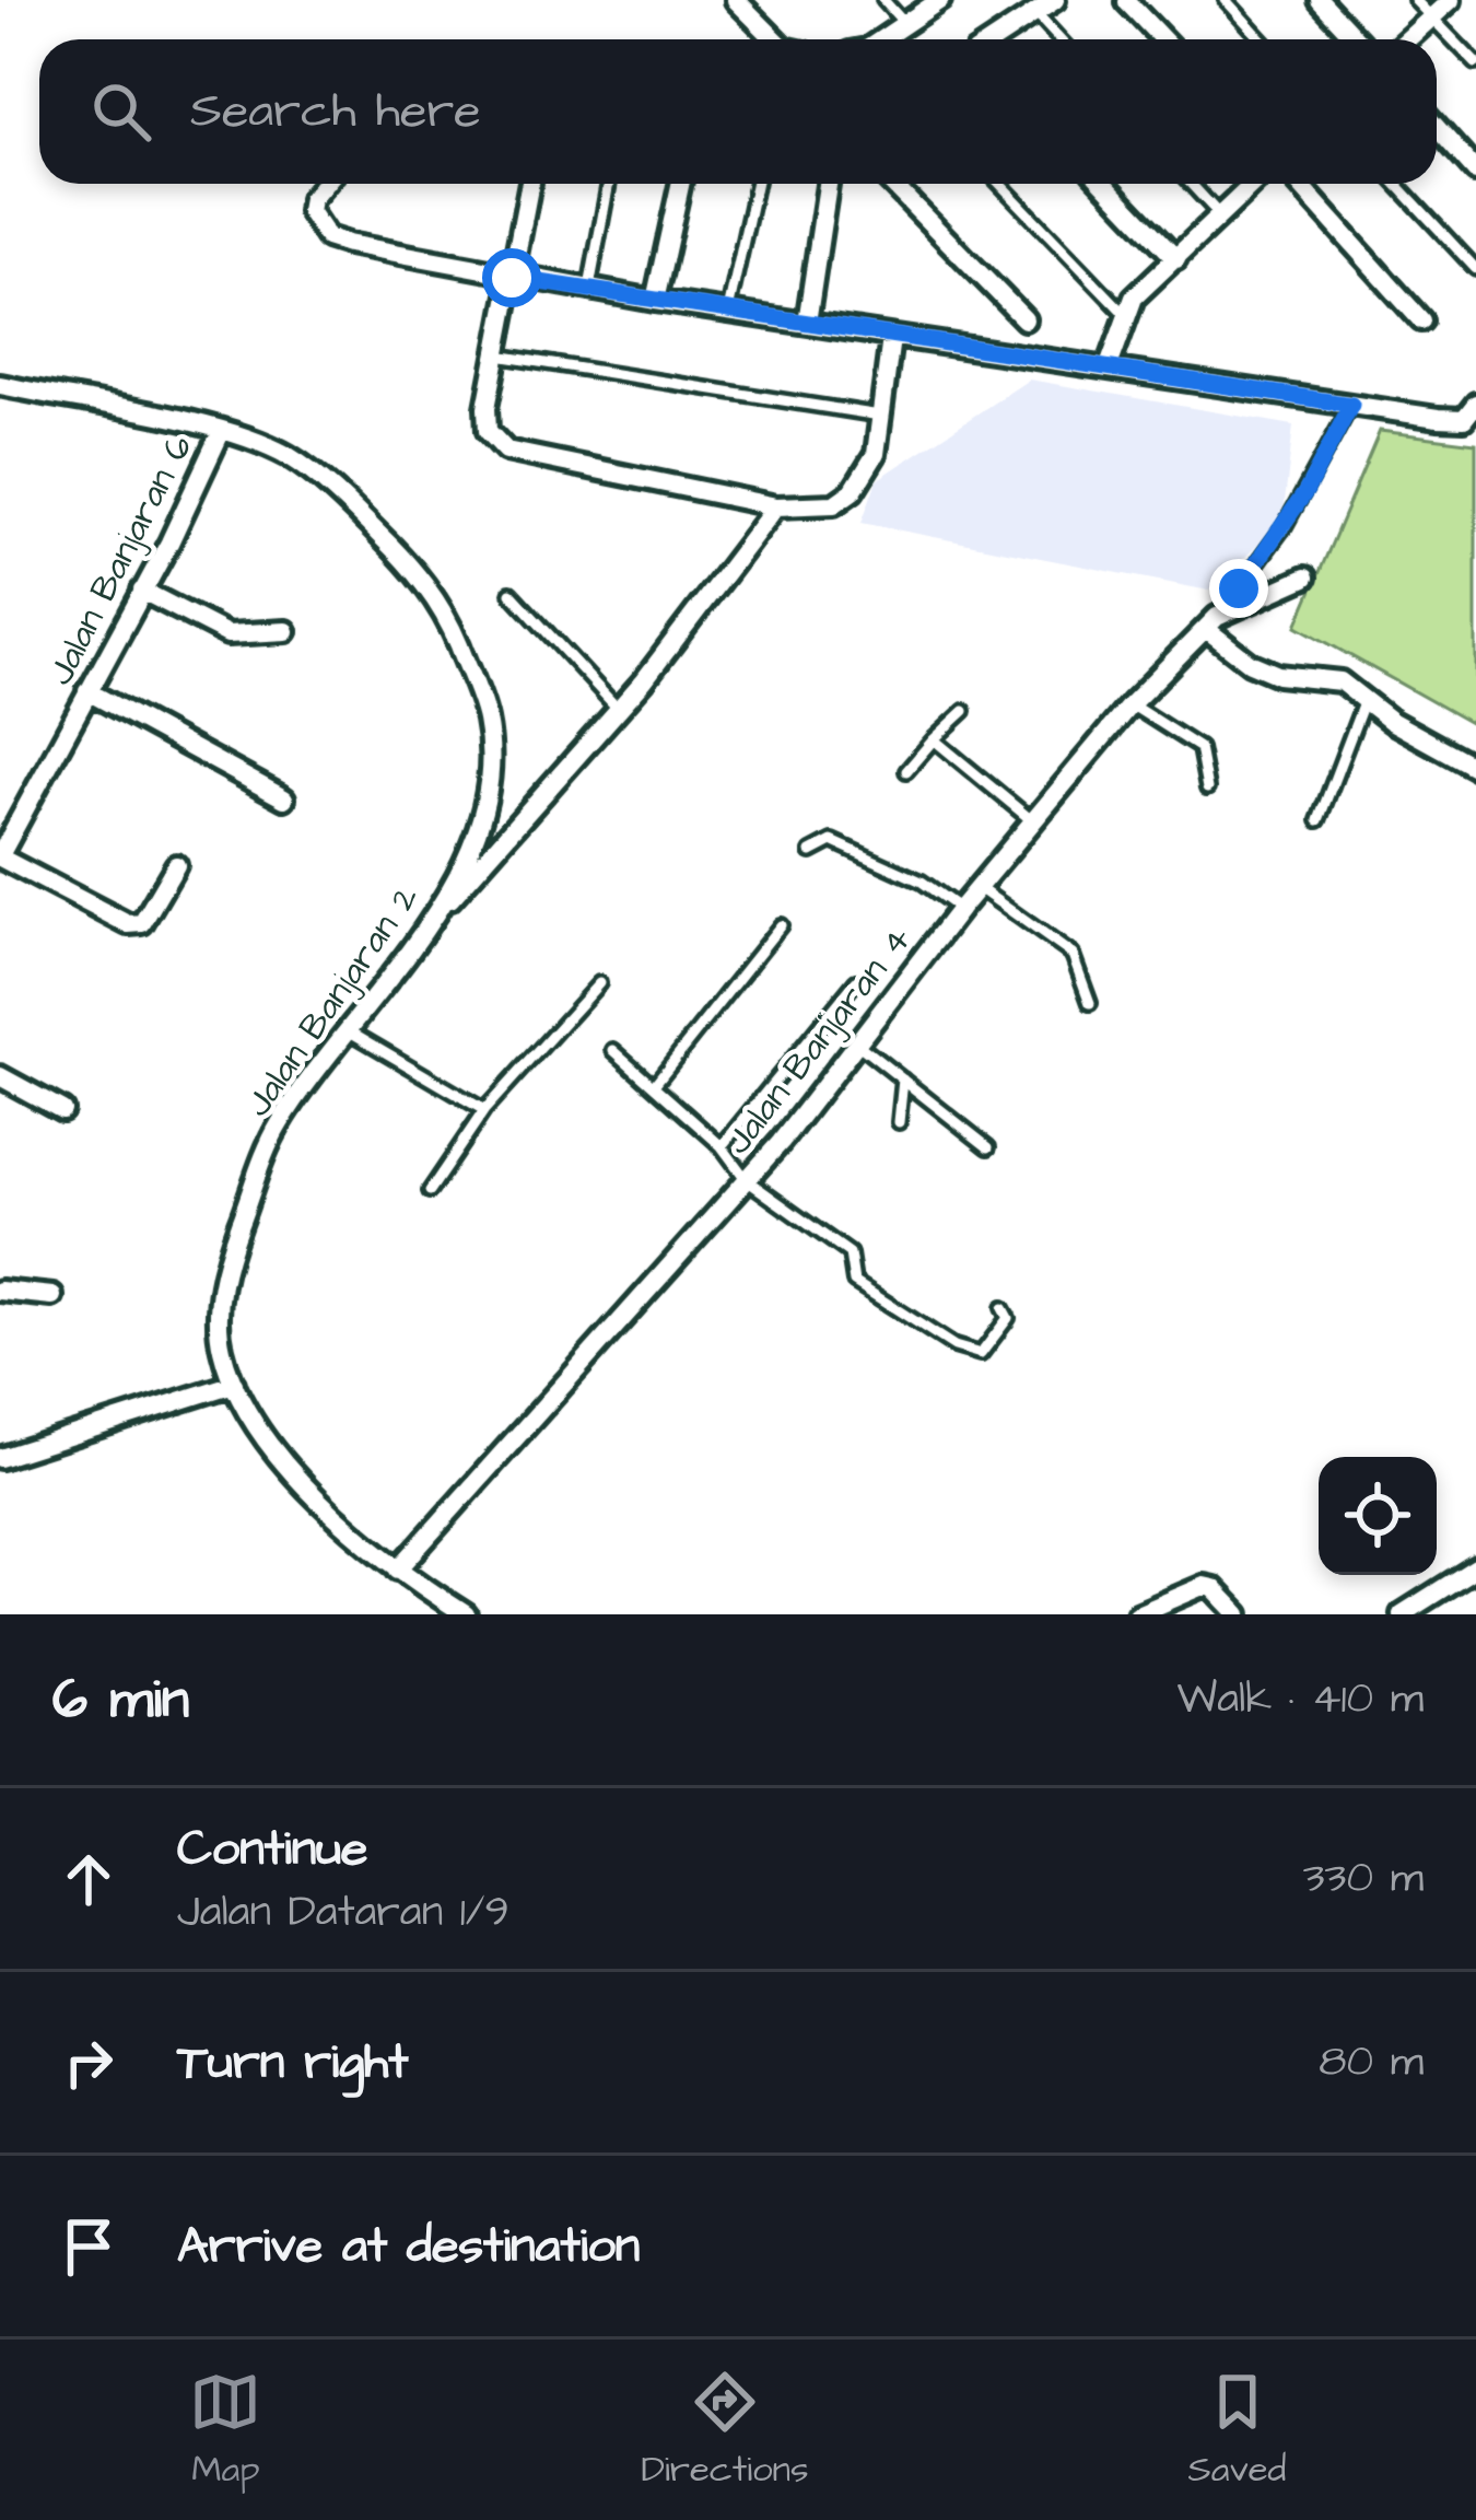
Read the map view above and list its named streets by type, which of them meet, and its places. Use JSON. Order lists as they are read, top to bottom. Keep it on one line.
{"streets":{"street":["Jalan Banjaran 6","Jalan Banjaran 2","Jalan Banjaran 4"]},"crossings":[["Jalan Banjaran 6","Jalan Banjaran 2"],["Jalan Banjaran 2","Jalan Banjaran 4"]],"page":{"search":"Search here","heading":["6 min","Walk · 410 m"],"list":[["Continue","Jalan Dataran 1/9","330 m"],["Turn right","80 m"],"Arrive at destination"],"nav":["Map","Directions","Saved"]}}
